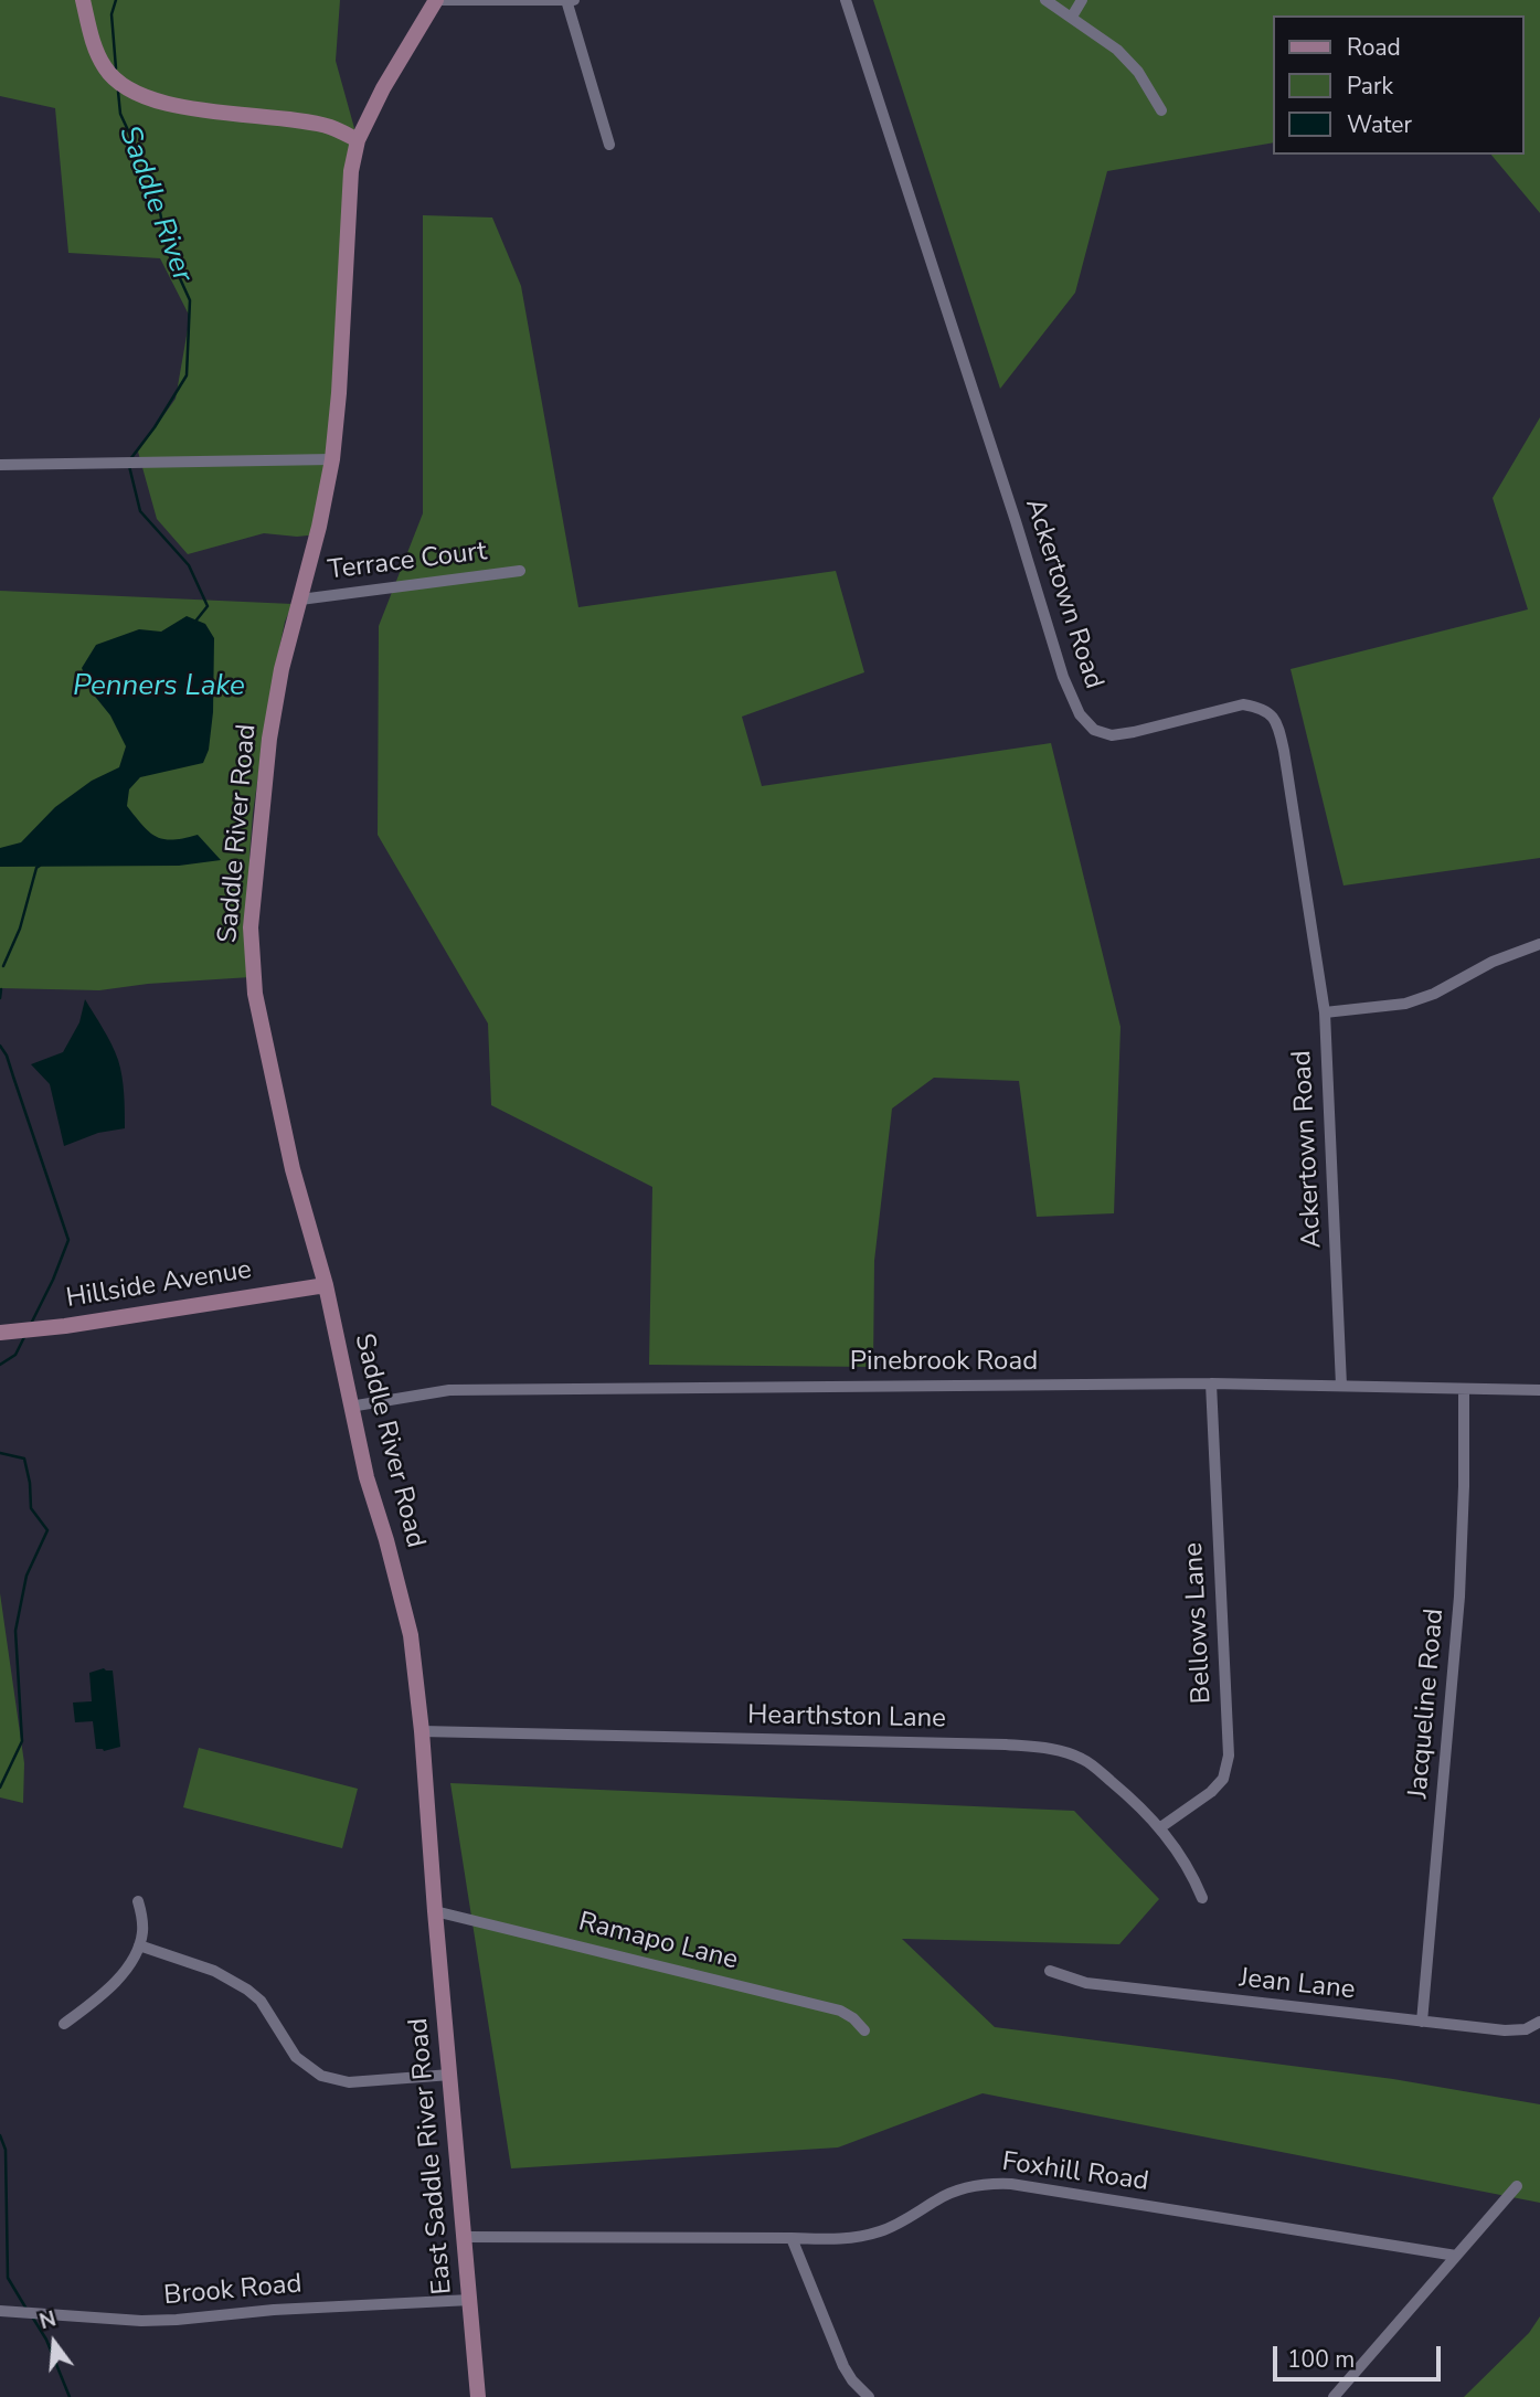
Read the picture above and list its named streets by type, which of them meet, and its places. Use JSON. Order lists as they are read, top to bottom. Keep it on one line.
{"streets":{"main road":["Saddle River Road","Hillside Avenue","East Saddle River Road"],"street":["Terrace Court","Ackertown Road","Pinebrook Road","Bellows Lane","Jacqueline Road","Hearthston Lane","Ramapo Lane","Jean Lane","Foxhill Road","Brook Road"]},"crossings":[["Terrace Court","Saddle River Road"],["Ackertown Road","Pinebrook Road"],["Saddle River Road","Hillside Avenue"],["Saddle River Road","Pinebrook Road"],["Saddle River Road","Hearthston Lane"],["Saddle River Road","Ramapo Lane"],["Saddle River Road","East Saddle River Road"],["Pinebrook Road","Bellows Lane"],["Pinebrook Road","Jacqueline Road"],["Bellows Lane","Hearthston Lane"],["Jacqueline Road","Jean Lane"],["Ramapo Lane","East Saddle River Road"],["East Saddle River Road","Foxhill Road"],["East Saddle River Road","Brook Road"]],"water":["Saddle River","Penners Lake"],"legend":["Road","Park","Water"],"scale_bar":"100 m","north":"top"}
